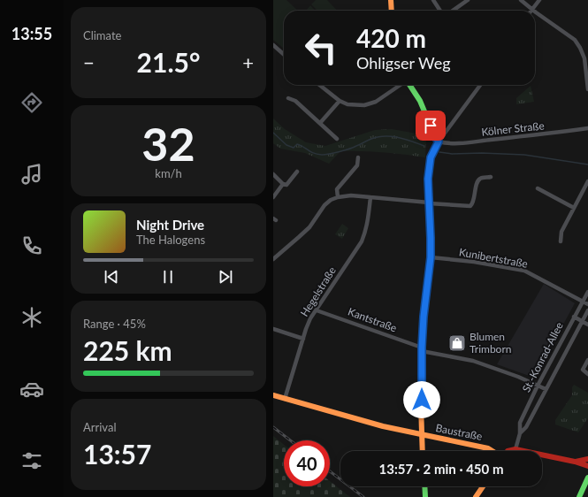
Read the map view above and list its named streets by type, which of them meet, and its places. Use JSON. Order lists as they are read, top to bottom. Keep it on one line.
{"streets":{"street":["Kölner Straße","Kunibertstraße","Hegelstraße","Kantstraße","St.-Konrad-Allee","Baustraße"]},"crossings":[["Kunibertstraße","St.-Konrad-Allee"],["Hegelstraße","Kantstraße"],["Hegelstraße","Baustraße"],["Kantstraße","St.-Konrad-Allee"],["St.-Konrad-Allee","Baustraße"]],"places":{"shop":["Blumen Trimborn"]},"page":{"tabs":"13:55","tile":["Climate",["32","km/h"],["Range · 45%","225 km"],["Arrival","13:57"]],"turn":["420 m","Ohligser Weg"],"heat":["−","21.5°","+"],"song":["Night Drive","The Halogens"],"limit":"40","trip":"13:57 · 2 min · 450 m"}}
